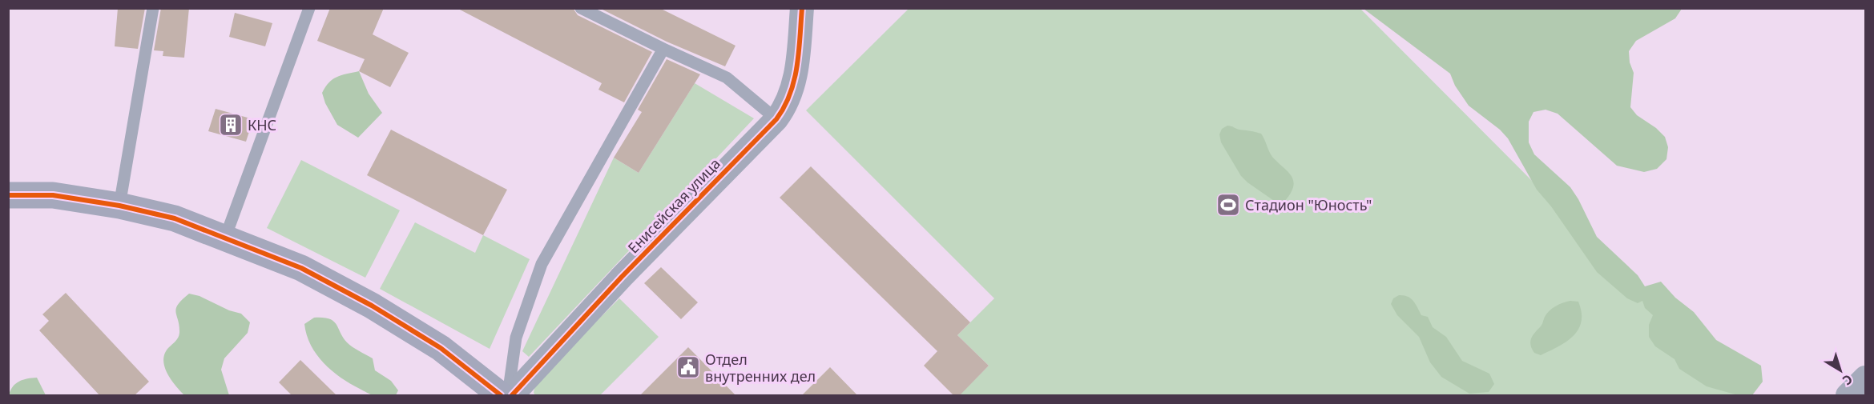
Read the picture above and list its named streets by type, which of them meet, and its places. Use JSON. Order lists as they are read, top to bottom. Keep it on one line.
{"streets":{"street":["Енисейская улица"]},"places":{"building":["КНС"],"sports":["Стадион \"Юность\""],"public building":["Отдел внутренних дел"]},"north":"bottom right"}
